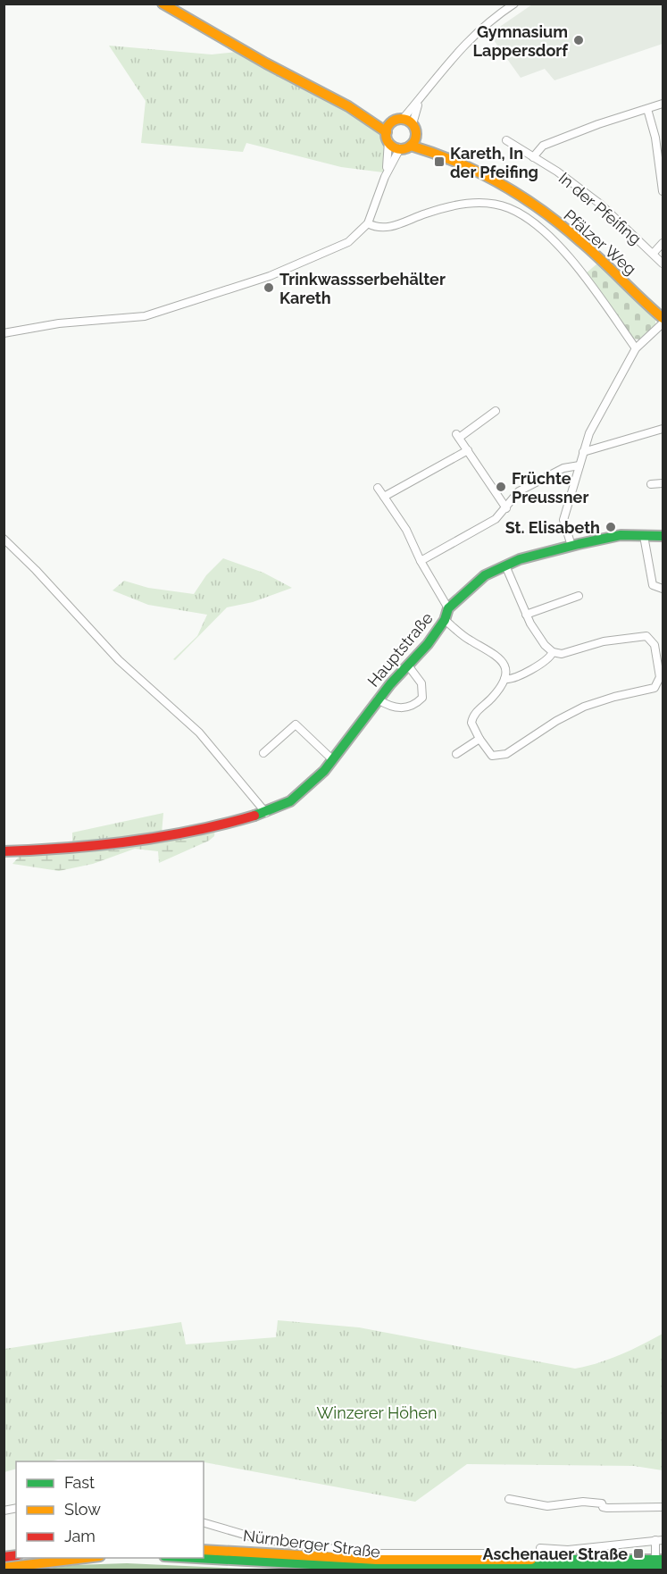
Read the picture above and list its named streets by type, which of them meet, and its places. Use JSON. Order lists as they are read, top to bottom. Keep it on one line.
{"streets":{"street":["In der Pfeifing","Pfälzer Weg","Hauptstraße","Nürnberger Straße"]},"parks":["Winzerer Höhen"],"places":{"other":["Gymnasium Lappersdorf","Trinkwassserbehälter Kareth","Früchte Preussner","St. Elisabeth"],"transit":["Kareth, In der Pfeifing","Aschenauer Straße"]},"legend":["Fast","Slow","Jam"]}
